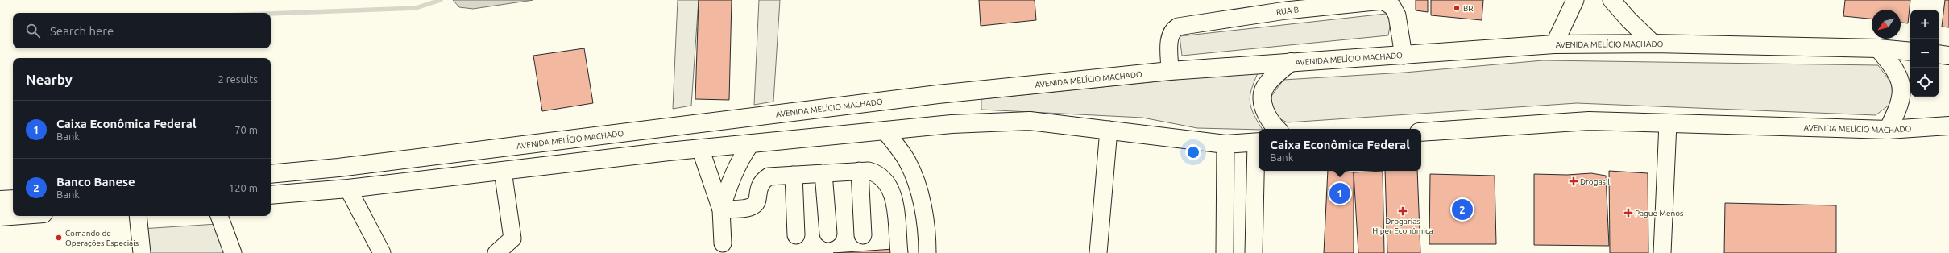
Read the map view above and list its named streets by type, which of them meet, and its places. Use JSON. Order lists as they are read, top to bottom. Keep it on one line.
{"streets":{"main road":["AVENIDA MELÍCIO MACHADO"],"street":["RUA B"]},"crossings":[["RUA B","AVENIDA MELÍCIO MACHADO"]],"places":{"other":["BR","Comando de Operações Especiais"],"health":["Drogasil","Drogarias Hiper Econômica","Pague Menos"]},"north":"bottom left","page":{"map_buttons":["+","−"],"search":"Search here","heading":["Nearby","2 results"],"list":[{"mark":"1","name":"Caixa Econômica Federal","note":"Bank","value":"70 m"},{"mark":"2","name":"Banco Banese","note":"Bank","value":"120 m"}],"popup":["Caixa Econômica Federal","Bank"],"pins":["1","2"]}}
